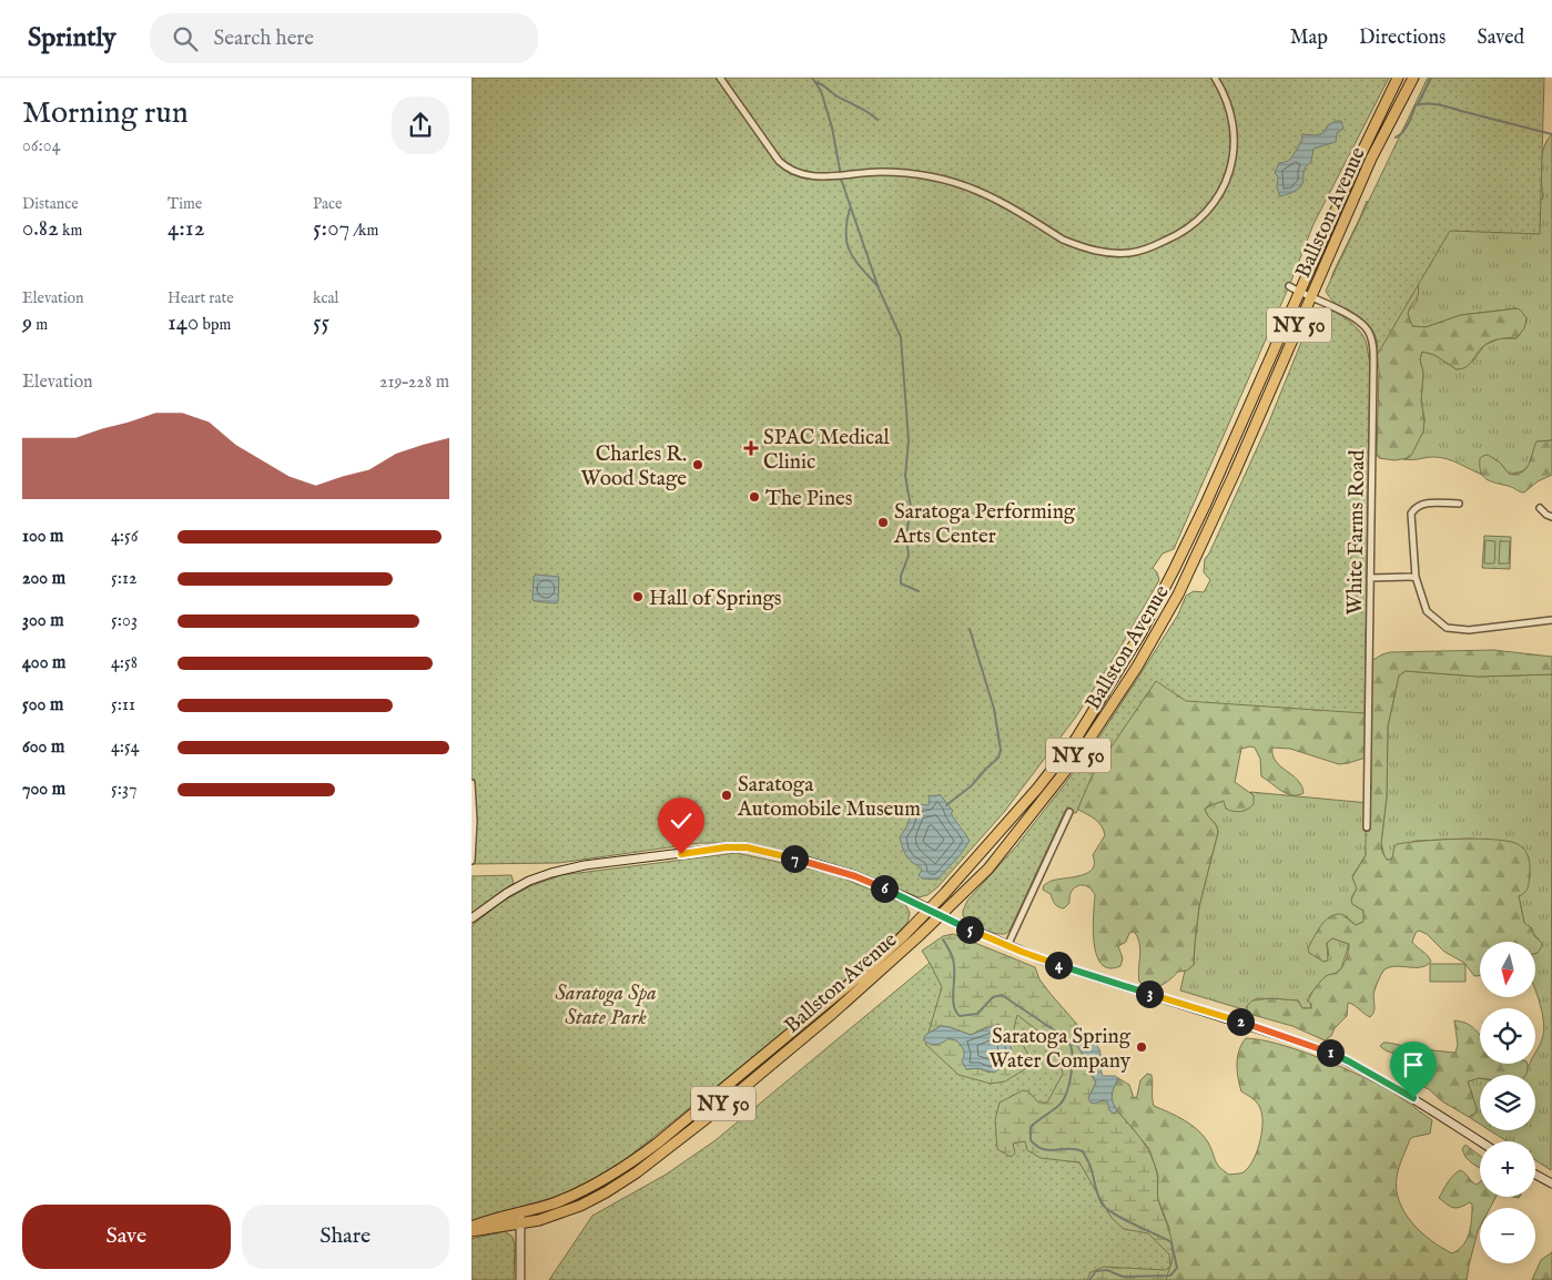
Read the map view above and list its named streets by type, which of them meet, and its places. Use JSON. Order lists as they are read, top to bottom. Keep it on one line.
{"streets":{"highway":["Ballston Avenue","NY 50"],"street":["White Farms Road"]},"crossings":[["Ballston Avenue","White Farms Road"]],"parks":["Saratoga Spa State Park"],"places":{"health":["SPAC Medical Clinic"],"other":["Charles R. Wood Stage","The Pines","Saratoga Performing Arts Center","Hall of Springs","Saratoga Automobile Museum","Saratoga Spring Water Company"]},"north":"bottom","page":{"header":"Sprintly","search":"Search here","nav":["Map","Directions","Saved"],"heading":["Morning run","06:04"],"stats":[["Distance","0.82 km"],["Time","4:12"],["Pace","5:07 /km"],["Elevation","9 m"],["Heart rate","140 bpm"],["kcal","55"]],"chart":["Elevation","219–228 m"],"list":[{"name":"100 m","note":"4:56"},{"name":"200 m","note":"5:12"},{"name":"300 m","note":"5:03"},{"name":"400 m","note":"4:58"},{"name":"500 m","note":"5:11"},{"name":"600 m","note":"4:54"},{"name":"700 m","note":"5:37"}],"pins":["7","6","5","4","3","2","1"],"map_buttons":["+","−"],"buttons":["Save","Share"]}}
